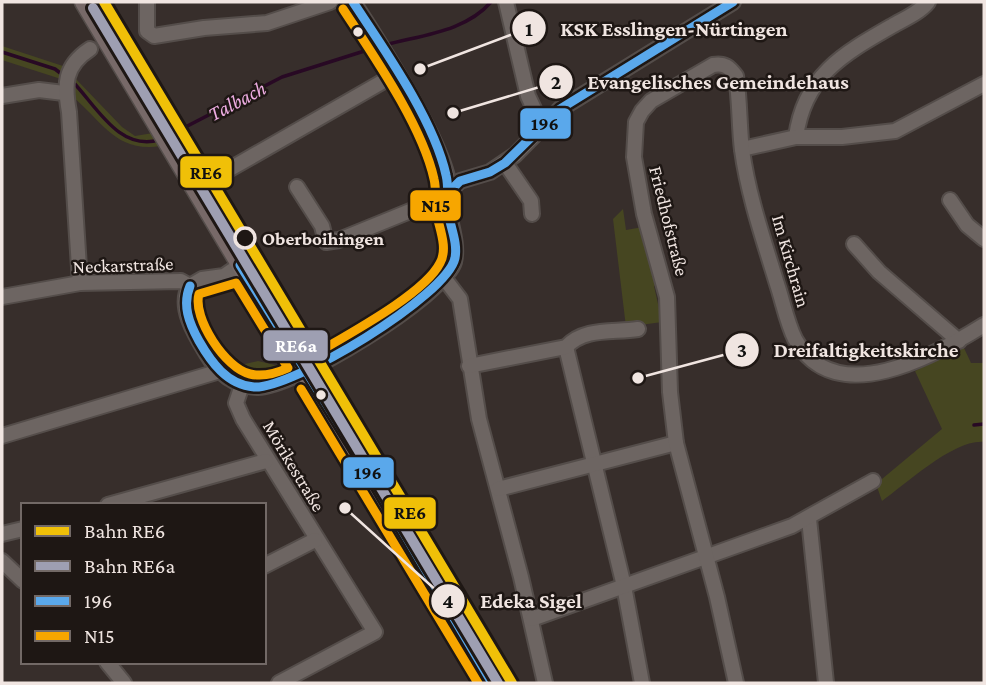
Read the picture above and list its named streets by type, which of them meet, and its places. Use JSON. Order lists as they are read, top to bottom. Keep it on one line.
{"streets":{"street":["Friedhofstraße","Im Kirchrain","Neckarstraße","Mörikestraße"]},"crossings":[["Friedhofstraße","Im Kirchrain"]],"water":["Talbach"],"places":["KSK Esslingen-Nürtingen","Evangelisches Gemeindehaus","Oberboihingen","Dreifaltigkeitskirche","Edeka Sigel"],"lines":["rail line RE6","transit line 196","rail line RE6a","transit line N15"],"legend":["Bahn RE6","Bahn RE6a","196","N15"]}
